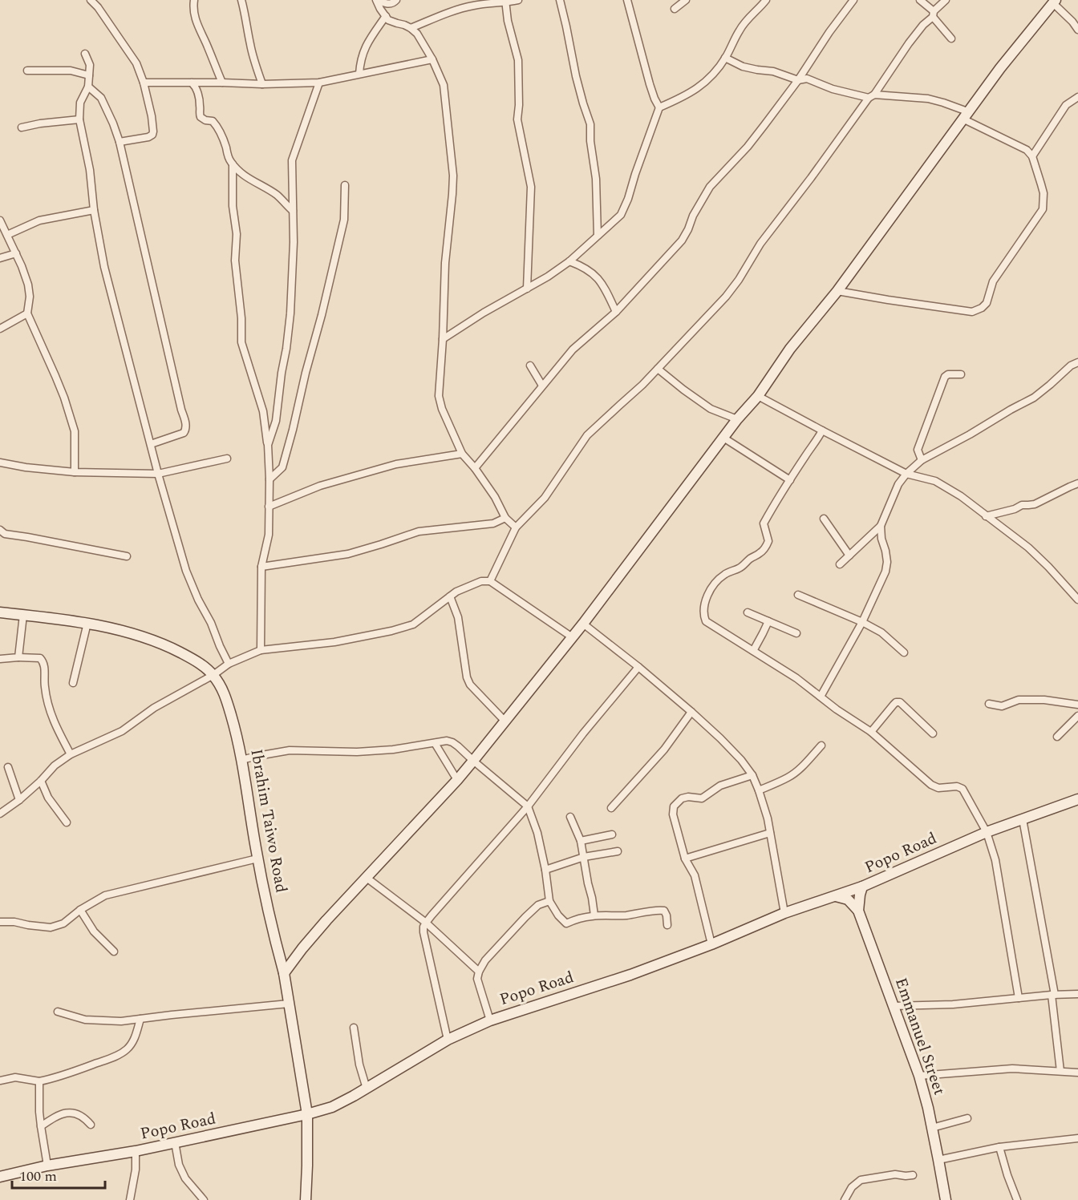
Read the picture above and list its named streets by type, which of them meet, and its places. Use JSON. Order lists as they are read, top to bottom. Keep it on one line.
{"streets":{"main road":["Ibrahim Taiwo Road","Popo Road","Emmanuel Street"]},"crossings":[["Ibrahim Taiwo Road","Popo Road"],["Popo Road","Emmanuel Street"]],"scale_bar":"100 m"}
